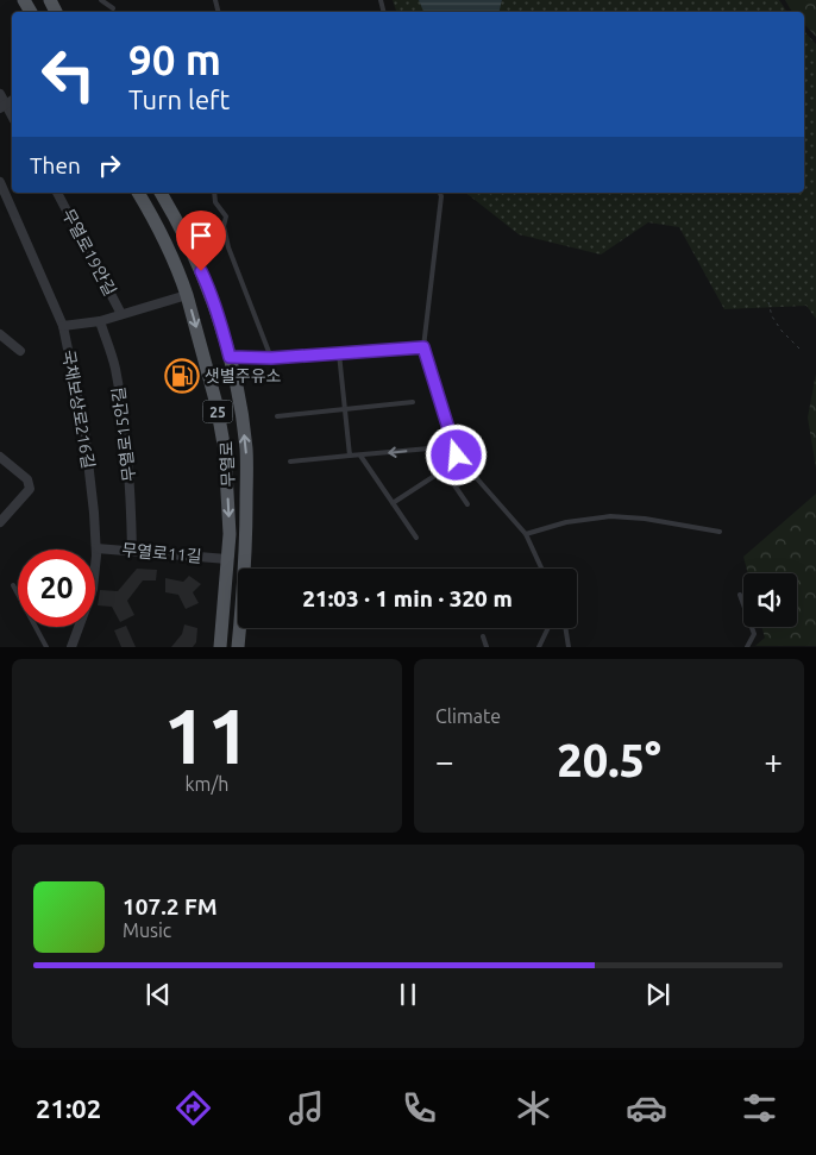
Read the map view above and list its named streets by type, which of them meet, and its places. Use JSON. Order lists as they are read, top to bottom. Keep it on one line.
{"streets":{"main road":["25","무열로"],"street":["무열로19안길","국채보상로216길","무열로15안길","무열로11길"]},"crossings":[["국채보상로216길","무열로11길"],["무열로15안길","무열로11길"],["무열로","무열로11길"]],"places":{"fuel station":["샛별주유소"]},"page":{"turn":["90 m","Turn left"],"then":"Then","limit":"20","trip":"21:03 · 1 min · 320 m","tile":[["11","km/h"],"Climate"],"heat":["−","20.5°","+"],"song":["107.2 FM","Music"],"tabs":"21:02"}}
